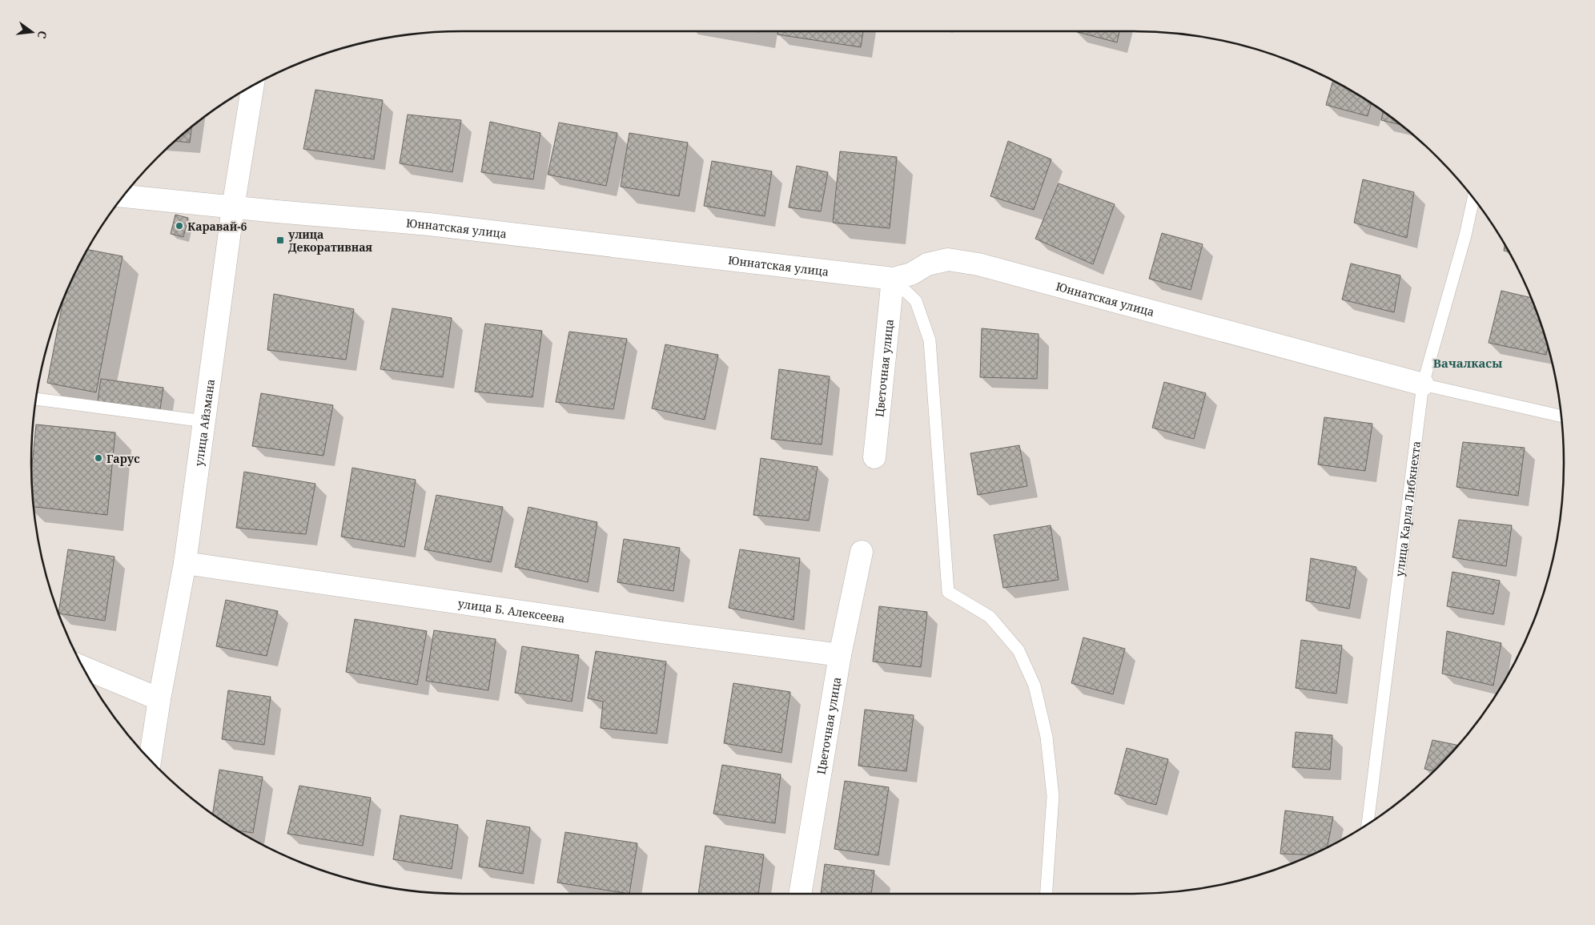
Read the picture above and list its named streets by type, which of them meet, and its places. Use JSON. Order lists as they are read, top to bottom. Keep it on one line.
{"streets":{"street":["Юннатская улица","Цветочная улица","улица Айзмана","улица Б. Алексеева"],"lane":["улица Карла Либкнехта"]},"crossings":[["Юннатская улица","Цветочная улица"],["Юннатская улица","улица Айзмана"],["Юннатская улица","улица Карла Либкнехта"],["Цветочная улица","улица Б. Алексеева"],["улица Айзмана","улица Б. Алексеева"]],"districts":["Вачалкасы"],"places":{"other":["Каравай-6","Гарус"],"transit":["улица Декоративная"]},"north":"right"}
